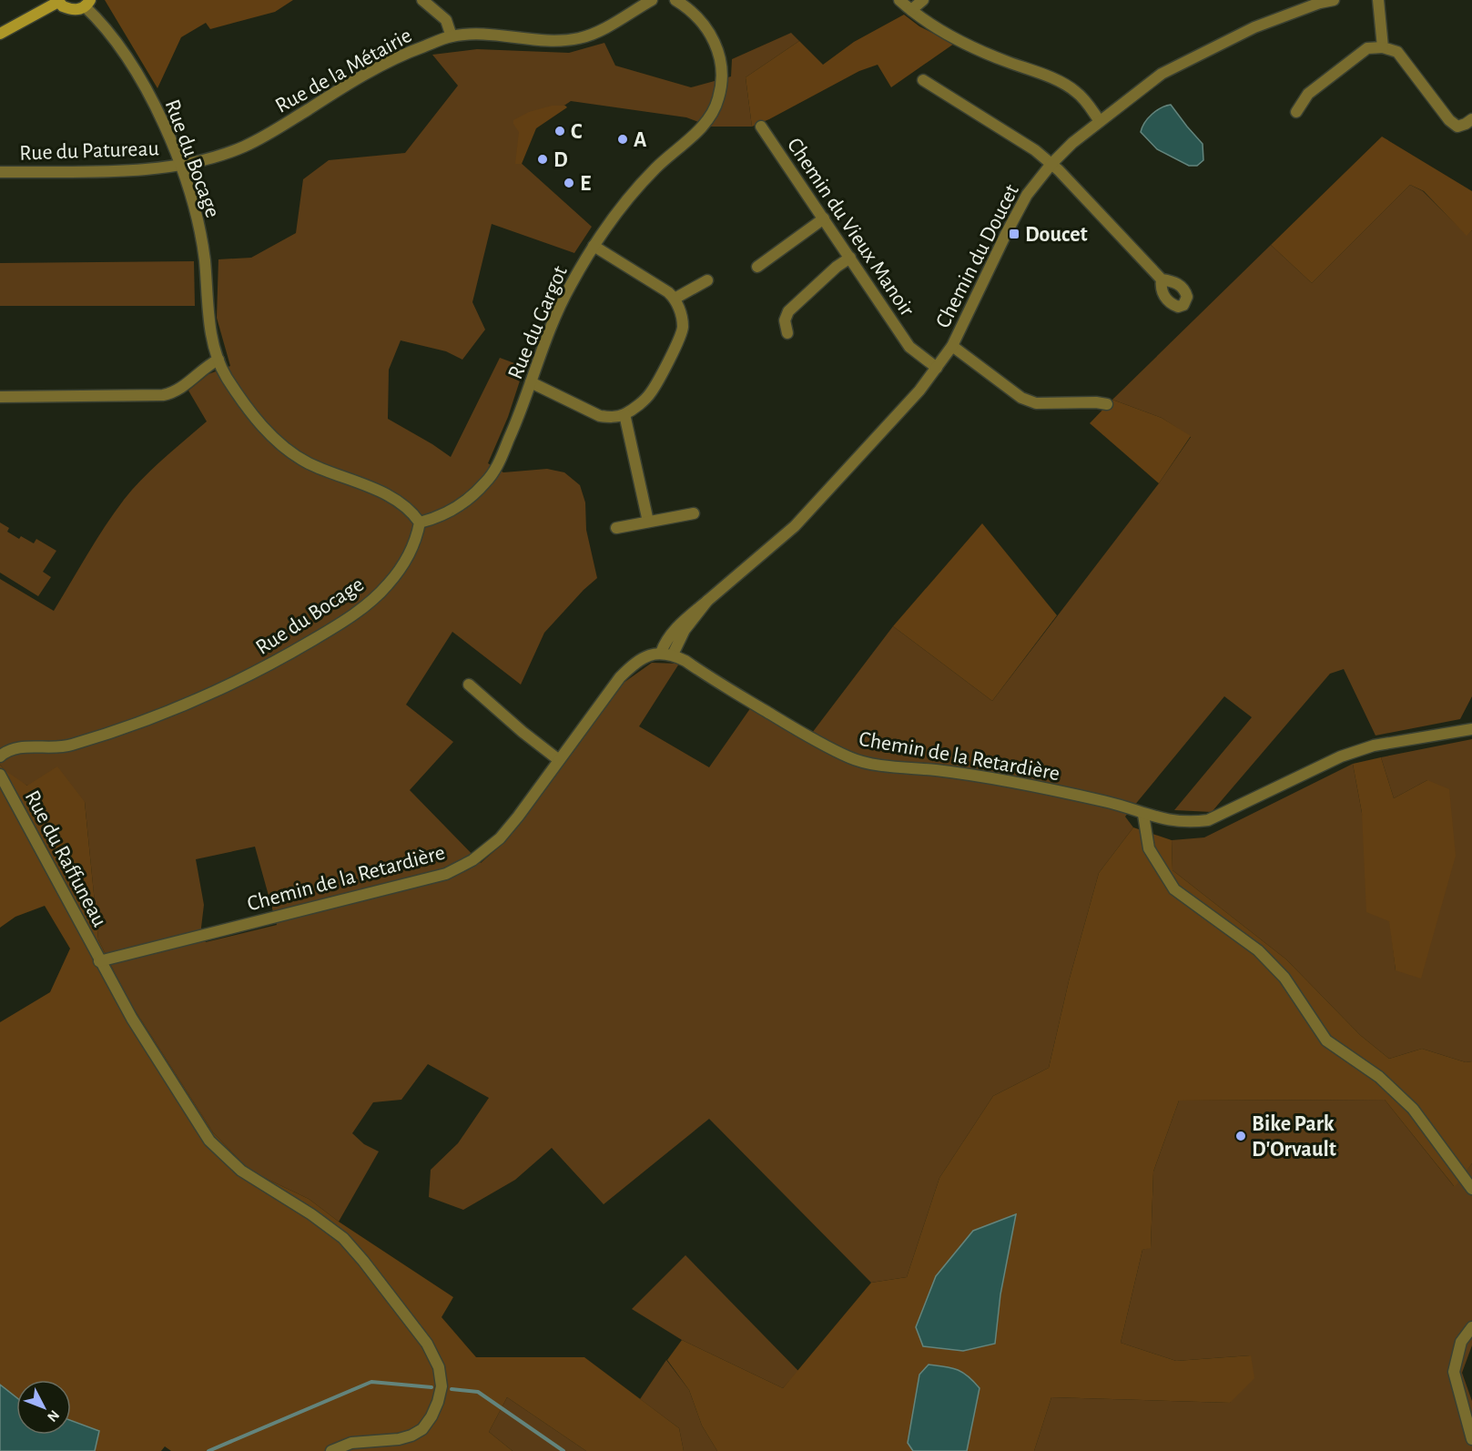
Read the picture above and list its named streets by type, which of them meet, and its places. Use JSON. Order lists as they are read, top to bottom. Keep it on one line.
{"streets":{"street":["Rue de la Métairie","Rue du Patureau","Rue du Bocage","Chemin du Vieux Manoir","Chemin du Doucet","Rue du Gargot","Chemin de la Retardière","Rue du Raffuneau"]},"crossings":[["Rue de la Métairie","Rue du Patureau"],["Rue de la Métairie","Rue du Bocage"],["Rue du Patureau","Rue du Bocage"],["Rue du Bocage","Rue du Gargot"],["Chemin du Vieux Manoir","Chemin du Doucet"],["Chemin du Doucet","Chemin de la Retardière"],["Chemin de la Retardière","Rue du Raffuneau"]],"places":{"other":["C","A","D","E","Bike Park D'Orvault"],"transit":["Doucet"]},"north":"bottom right"}
